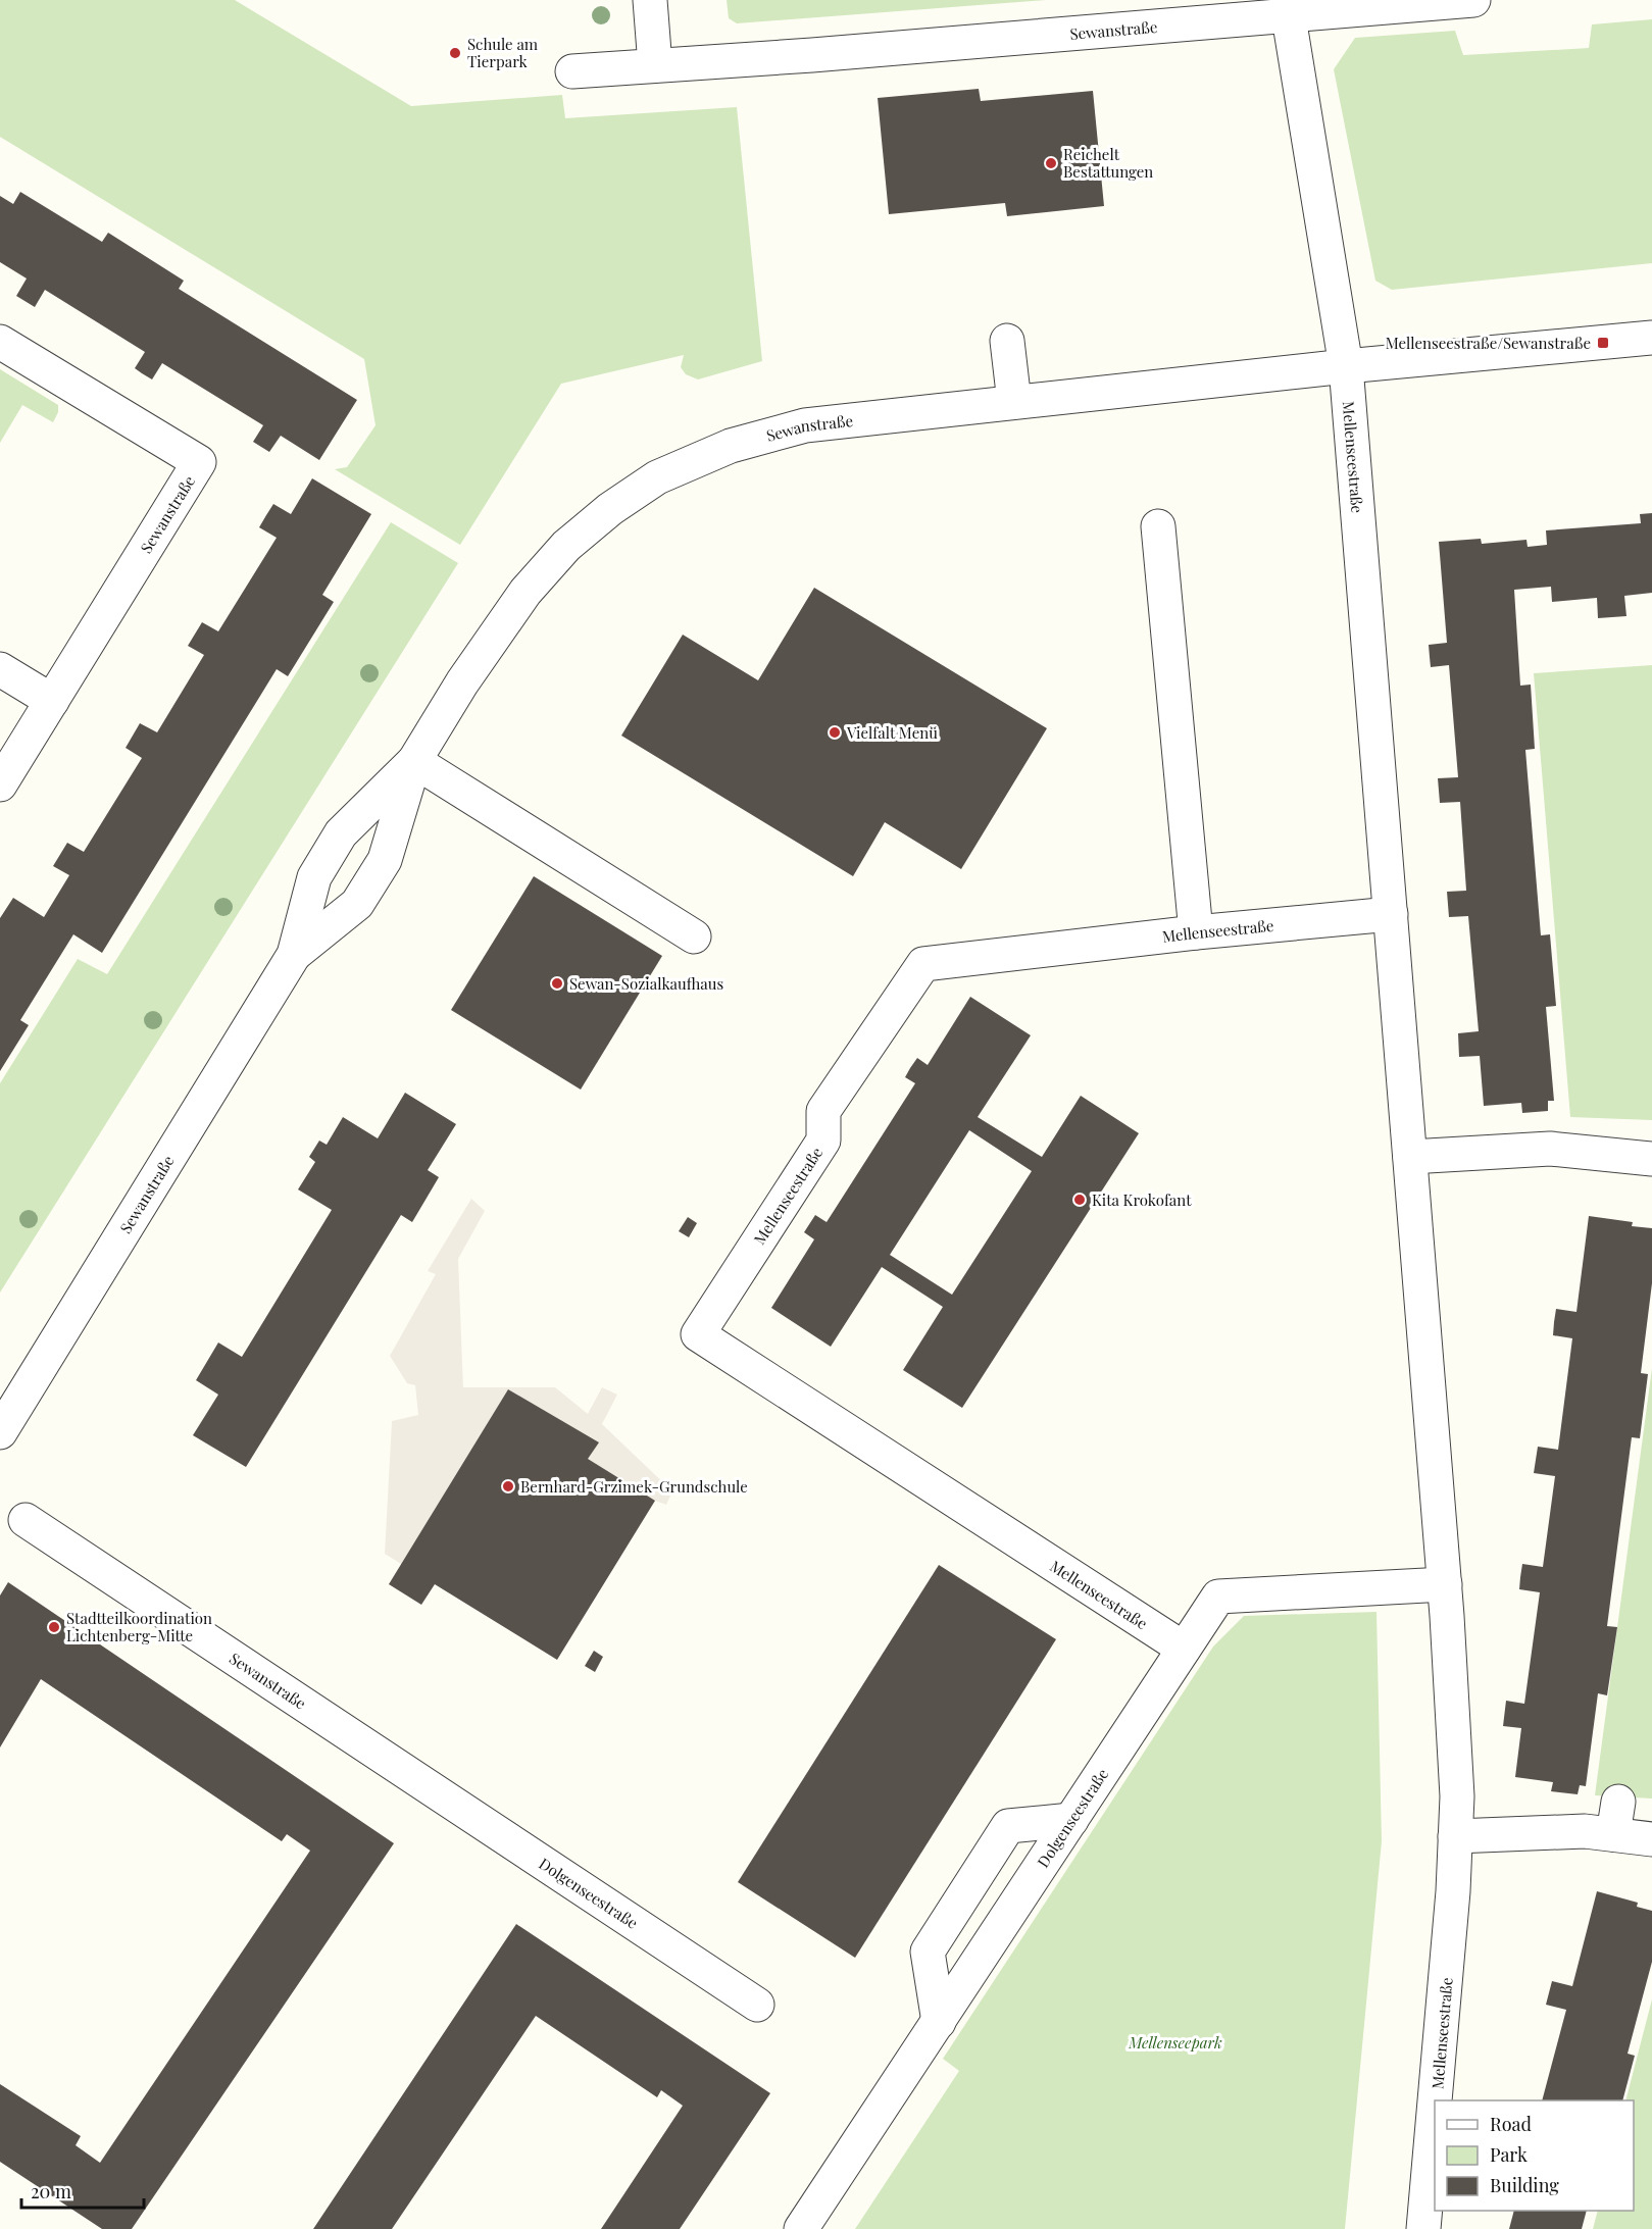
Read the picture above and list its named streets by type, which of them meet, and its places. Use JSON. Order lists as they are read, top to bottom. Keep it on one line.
{"streets":{"street":["Sewanstraße","Mellenseestraße","Dolgenseestraße"]},"crossings":[["Sewanstraße","Mellenseestraße"],["Sewanstraße","Dolgenseestraße"],["Mellenseestraße","Dolgenseestraße"]],"parks":["Mellenseepark"],"places":{"other":["Schule am Tierpark","Reichelt Bestattungen","Vielfalt Menü","Sewan-Sozialkaufhaus","Kita Krokofant","Bernhard-Grzimek-Grundschule","Stadtteilkoordination Lichtenberg-Mitte"],"transit":["Mellenseestraße/Sewanstraße"]},"legend":["Road","Park","Building"],"scale_bar":"20 m"}
